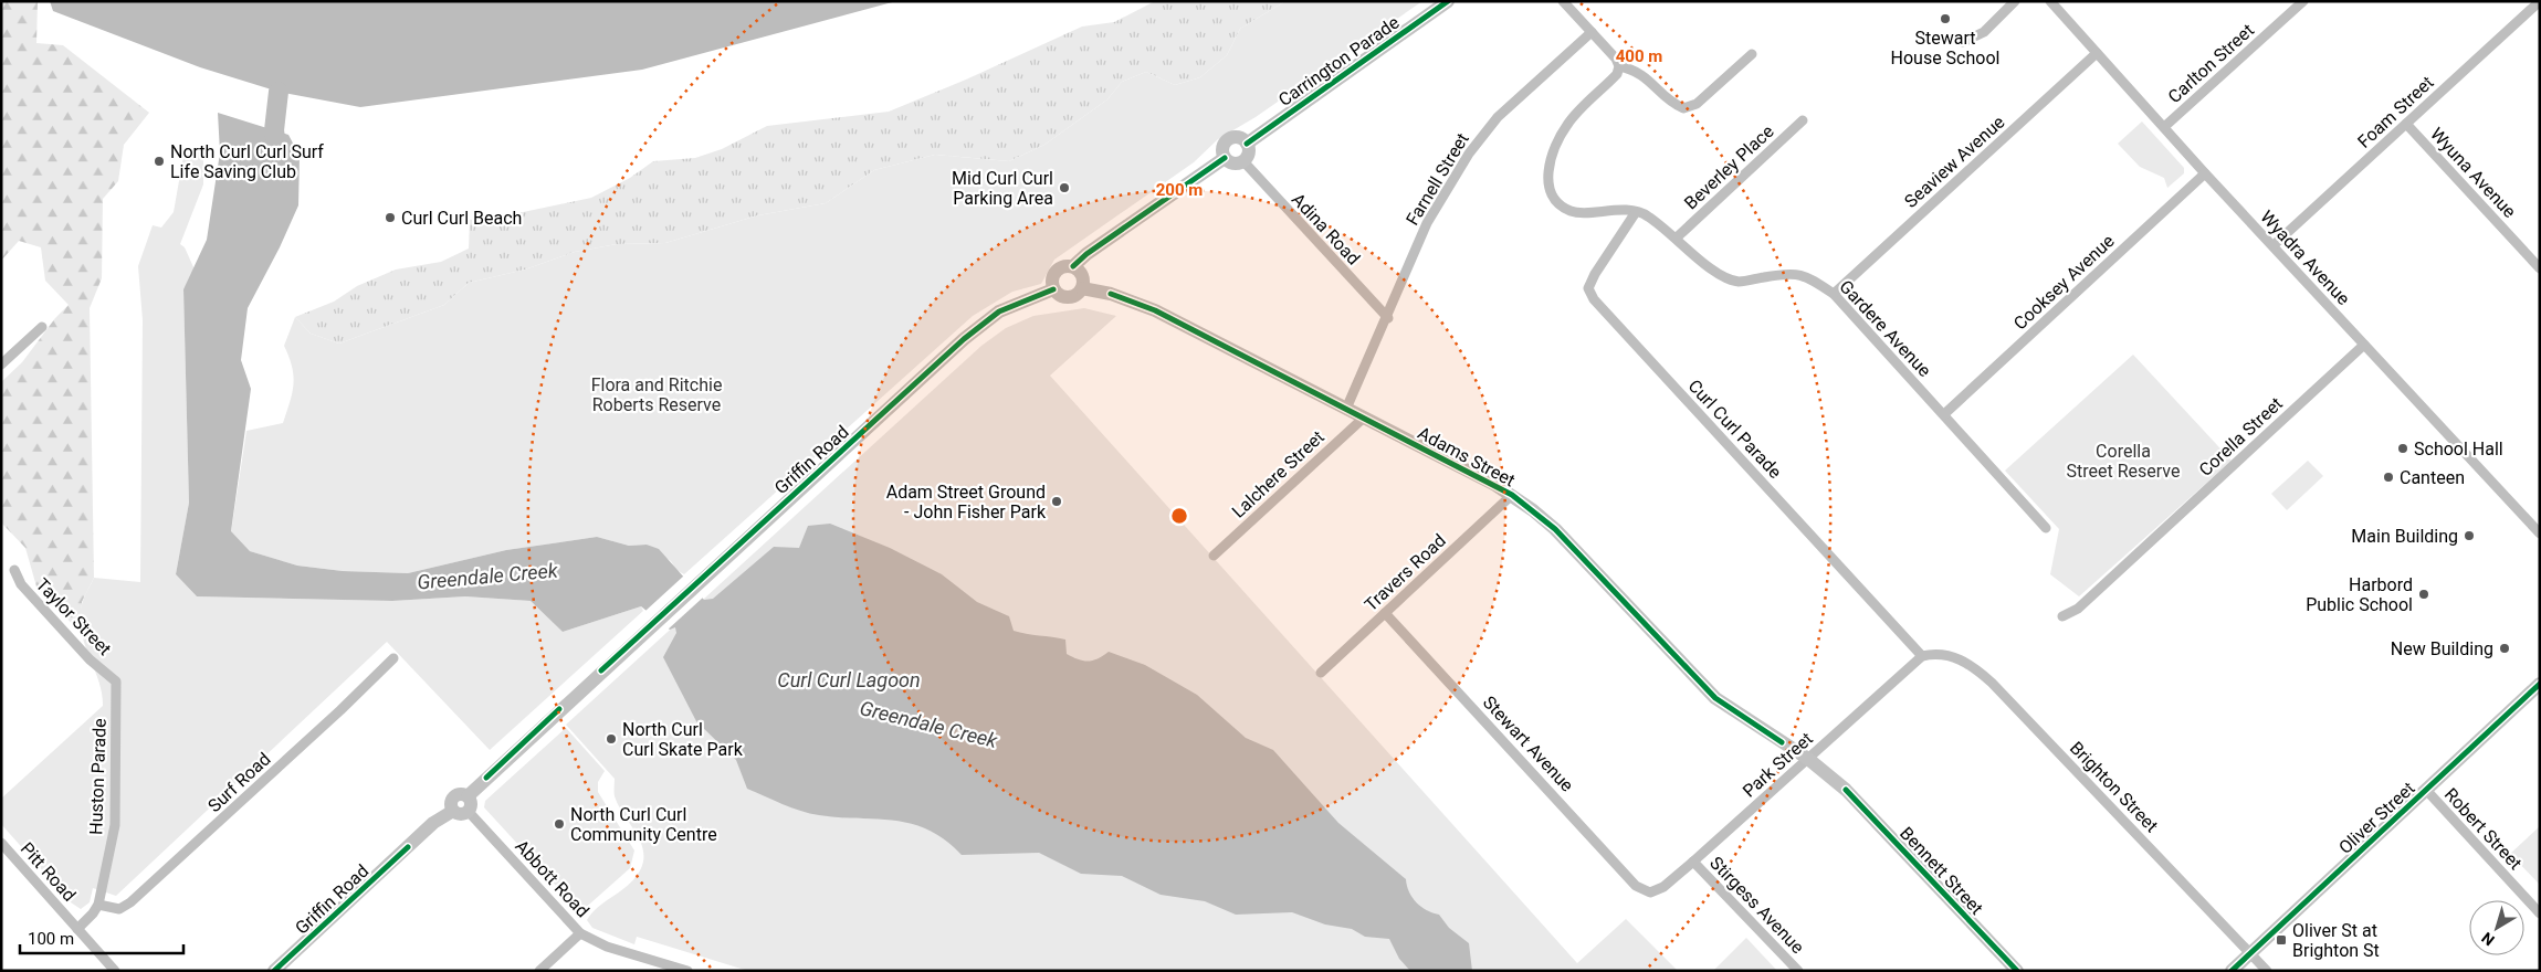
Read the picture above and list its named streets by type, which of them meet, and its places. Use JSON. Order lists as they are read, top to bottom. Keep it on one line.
{"streets":{"main road":["Carrington Parade","Adams Street","Griffin Road","Oliver Street","Bennett Street"],"street":["Carlton Street","Foam Street","Seaview Avenue","Beverley Place","Wyuna Avenue","Farnell Street","Adina Road","Wyadra Avenue","Cooksey Avenue","Gardere Avenue","Curl Curl Parade","Corella Street","Lalchere Street","Travers Road","Taylor Street","Stewart Avenue","Park Street","Huston Parade","Surf Road","Brighton Street","Robert Street","Pitt Road","Abbott Road","Stirgess Avenue"]},"crossings":[["Carrington Parade","Adina Road"],["Carlton Street","Wyadra Avenue"],["Foam Street","Wyuna Avenue"],["Foam Street","Wyadra Avenue"],["Seaview Avenue","Wyadra Avenue"],["Seaview Avenue","Gardere Avenue"],["Beverley Place","Gardere Avenue"],["Farnell Street","Adina Road"],["Farnell Street","Adams Street"],["Wyadra Avenue","Cooksey Avenue"],["Wyadra Avenue","Corella Street"],["Cooksey Avenue","Gardere Avenue"],["Gardere Avenue","Curl Curl Parade"],["Curl Curl Parade","Park Street"],["Curl Curl Parade","Brighton Street"],["Adams Street","Griffin Road"],["Adams Street","Lalchere Street"],["Adams Street","Travers Road"],["Adams Street","Park Street"],["Adams Street","Bennett Street"],["Griffin Road","Abbott Road"],["Travers Road","Stewart Avenue"],["Taylor Street","Huston Parade"],["Stewart Avenue","Park Street"],["Park Street","Brighton Street"],["Park Street","Bennett Street"],["Park Street","Stirgess Avenue"],["Huston Parade","Surf Road"],["Huston Parade","Pitt Road"],["Brighton Street","Oliver Street"],["Oliver Street","Robert Street"]],"water":["Greendale Creek","Curl Curl Lagoon"],"parks":["Flora and Ritchie Roberts Reserve","Corella Street Reserve"],"places":{"other":["Stewart House School","North Curl Curl Surf Life Saving Club","Mid Curl Curl Parking Area","Curl Curl Beach","School Hall","Canteen","Adam Street Ground - John Fisher Park","Main Building","Harbord Public School","New Building","North Curl Curl Skate Park","North Curl Curl Community Centre"],"transit":["Oliver St at Brighton St"]},"scale_bar":"100 m","north":"bottom left","rings":["400 m","200 m"]}
